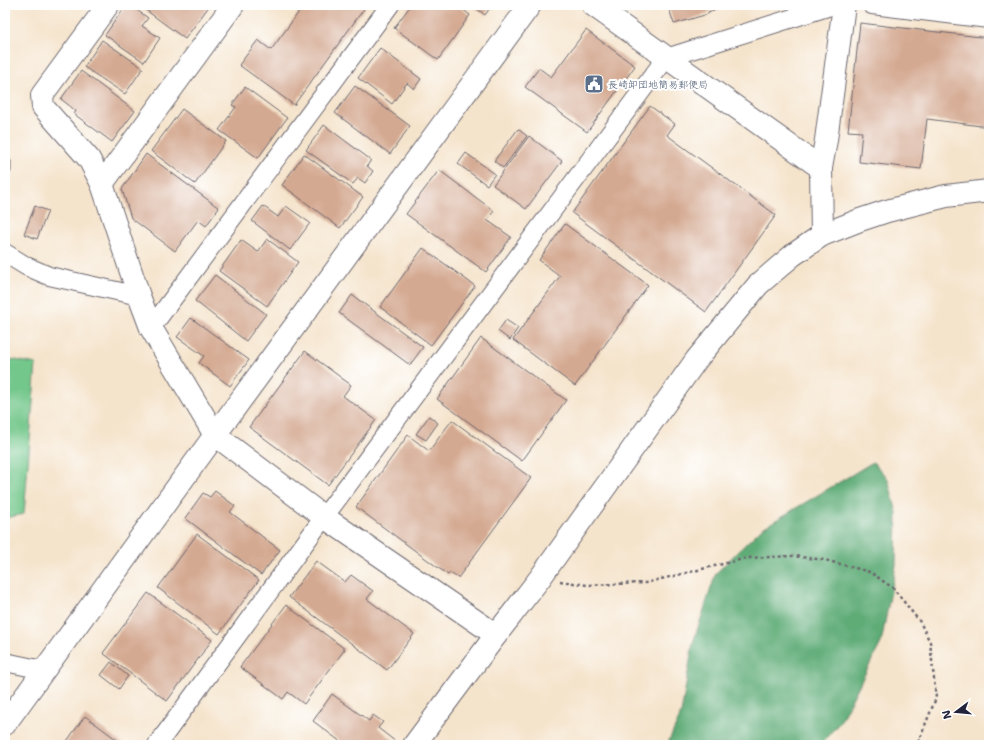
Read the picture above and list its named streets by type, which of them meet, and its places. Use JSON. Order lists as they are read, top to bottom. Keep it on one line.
{"places":{"public building":["長崎卸団地簡易郵便局"]},"north":"left"}
